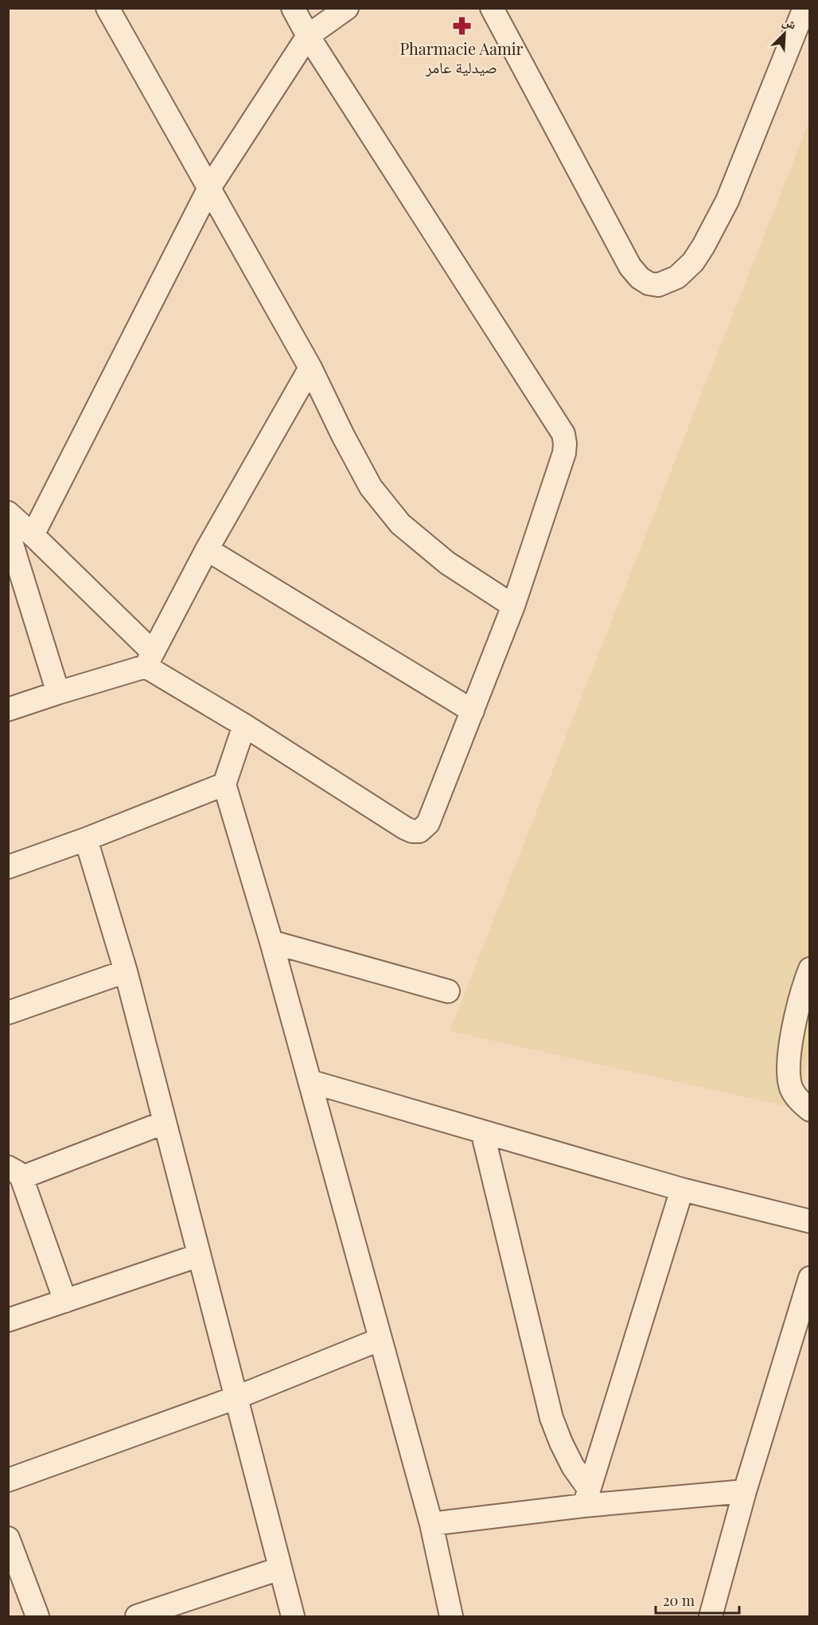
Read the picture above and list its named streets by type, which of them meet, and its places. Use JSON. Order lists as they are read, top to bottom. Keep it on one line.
{"places":{"pharmacy":["Pharmacie Aamir صيدلية عامر"]},"scale_bar":"20 m","north":"top right"}
